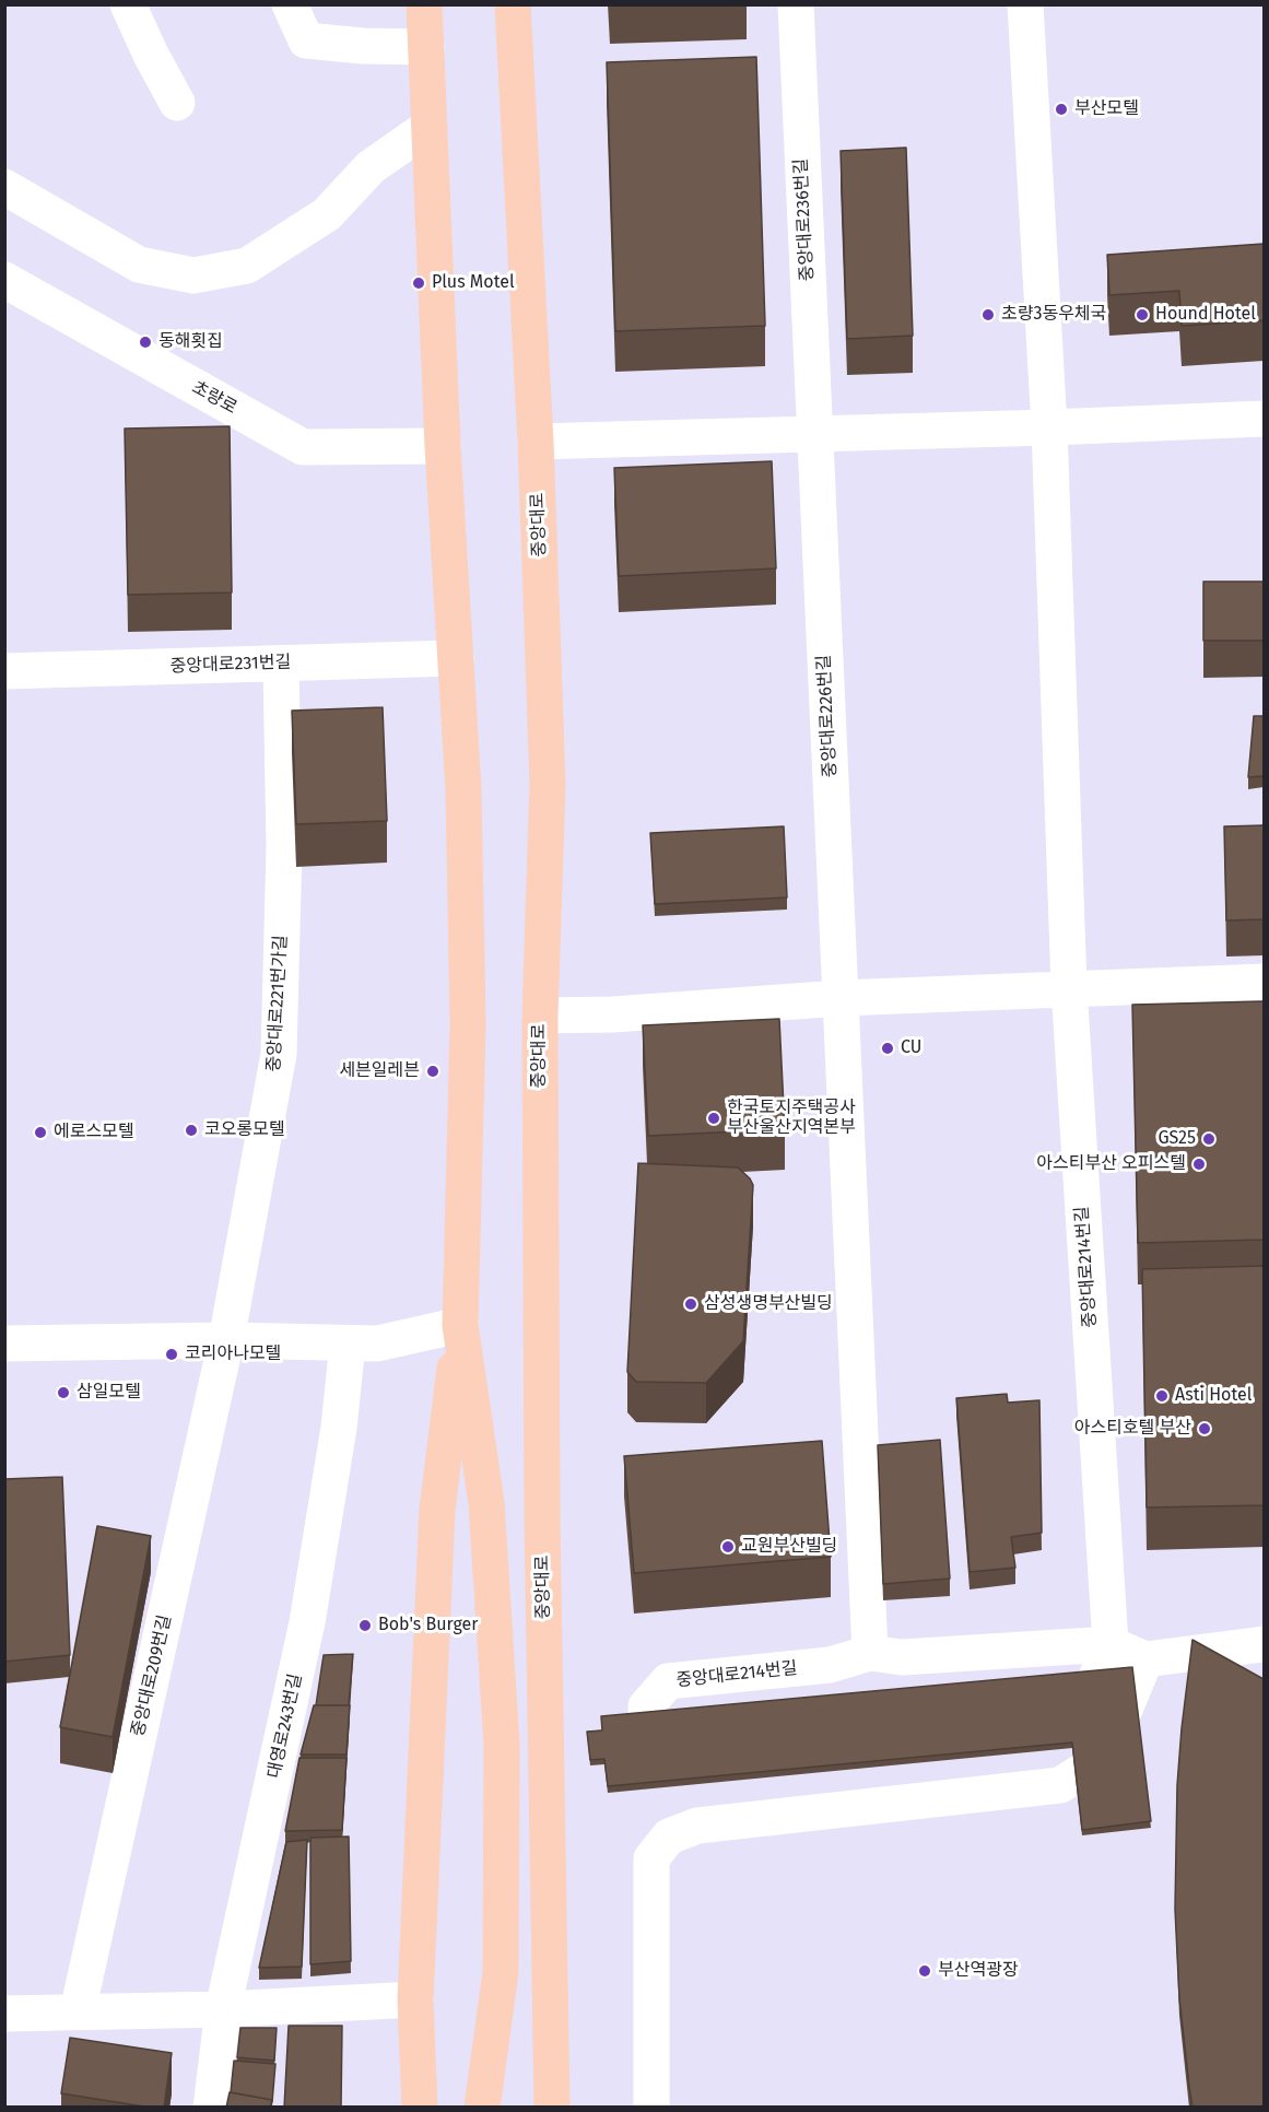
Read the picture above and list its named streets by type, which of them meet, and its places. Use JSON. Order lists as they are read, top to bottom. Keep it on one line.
{"streets":{"main road":["중앙대로"],"street":["중앙대로236번길","초량로","중앙대로231번길","중앙대로226번길","중앙대로221번가길","중앙대로214번길","중앙대로209번길","대영로243번길"]},"crossings":[["중앙대로236번길","중앙대로226번길"],["중앙대로231번길","중앙대로221번가길"],["중앙대로221번가길","중앙대로209번길"]],"places":["부산모텔","Plus Motel","초량3동우체국","Hound Hotel","동해횟집","CU","세븐일레븐","한국토지주택공사 부산울산지역본부","코오롱모텔","에로스모텔","GS25","아스티부산 오피스텔","삼성생명부산빌딩","코리아나모텔","삼일모텔","Asti Hotel","아스티호텔 부산","교원부산빌딩","Bob's Burger","부산역광장"]}
